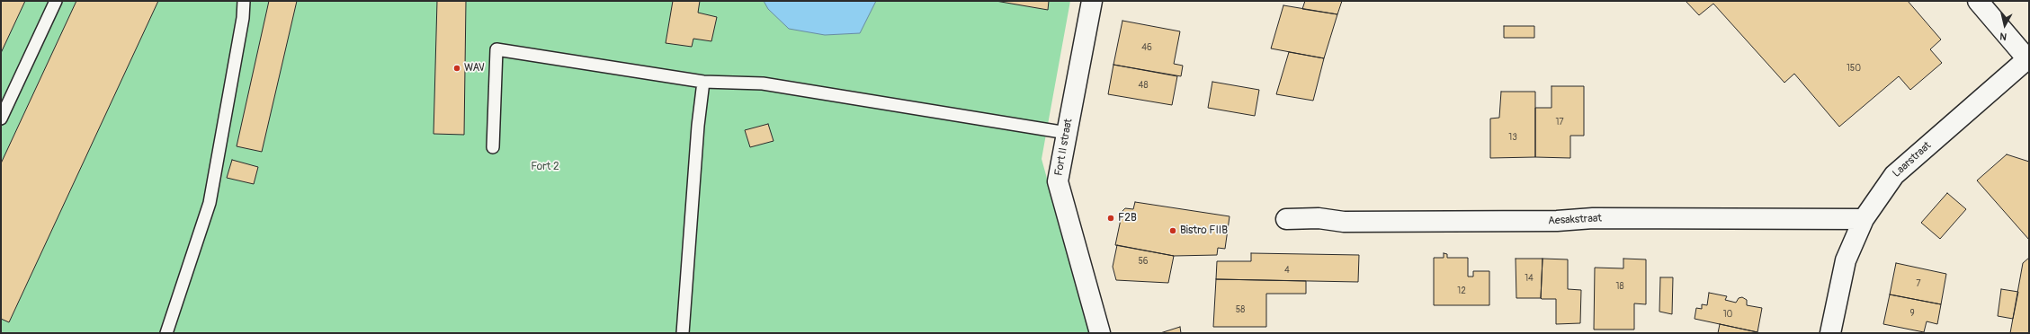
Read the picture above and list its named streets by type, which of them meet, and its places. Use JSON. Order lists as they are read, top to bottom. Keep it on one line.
{"streets":{"street":["Fort II straat","Laarstraat","Aesakstraat"]},"crossings":[["Laarstraat","Aesakstraat"]],"parks":["Fort 2"],"places":["WAV","F2B","Bistro FIIB"],"house_numbers":["46","150","48","17","13","56","4","14","7","18","12","58","9","10"],"north":"bottom"}
